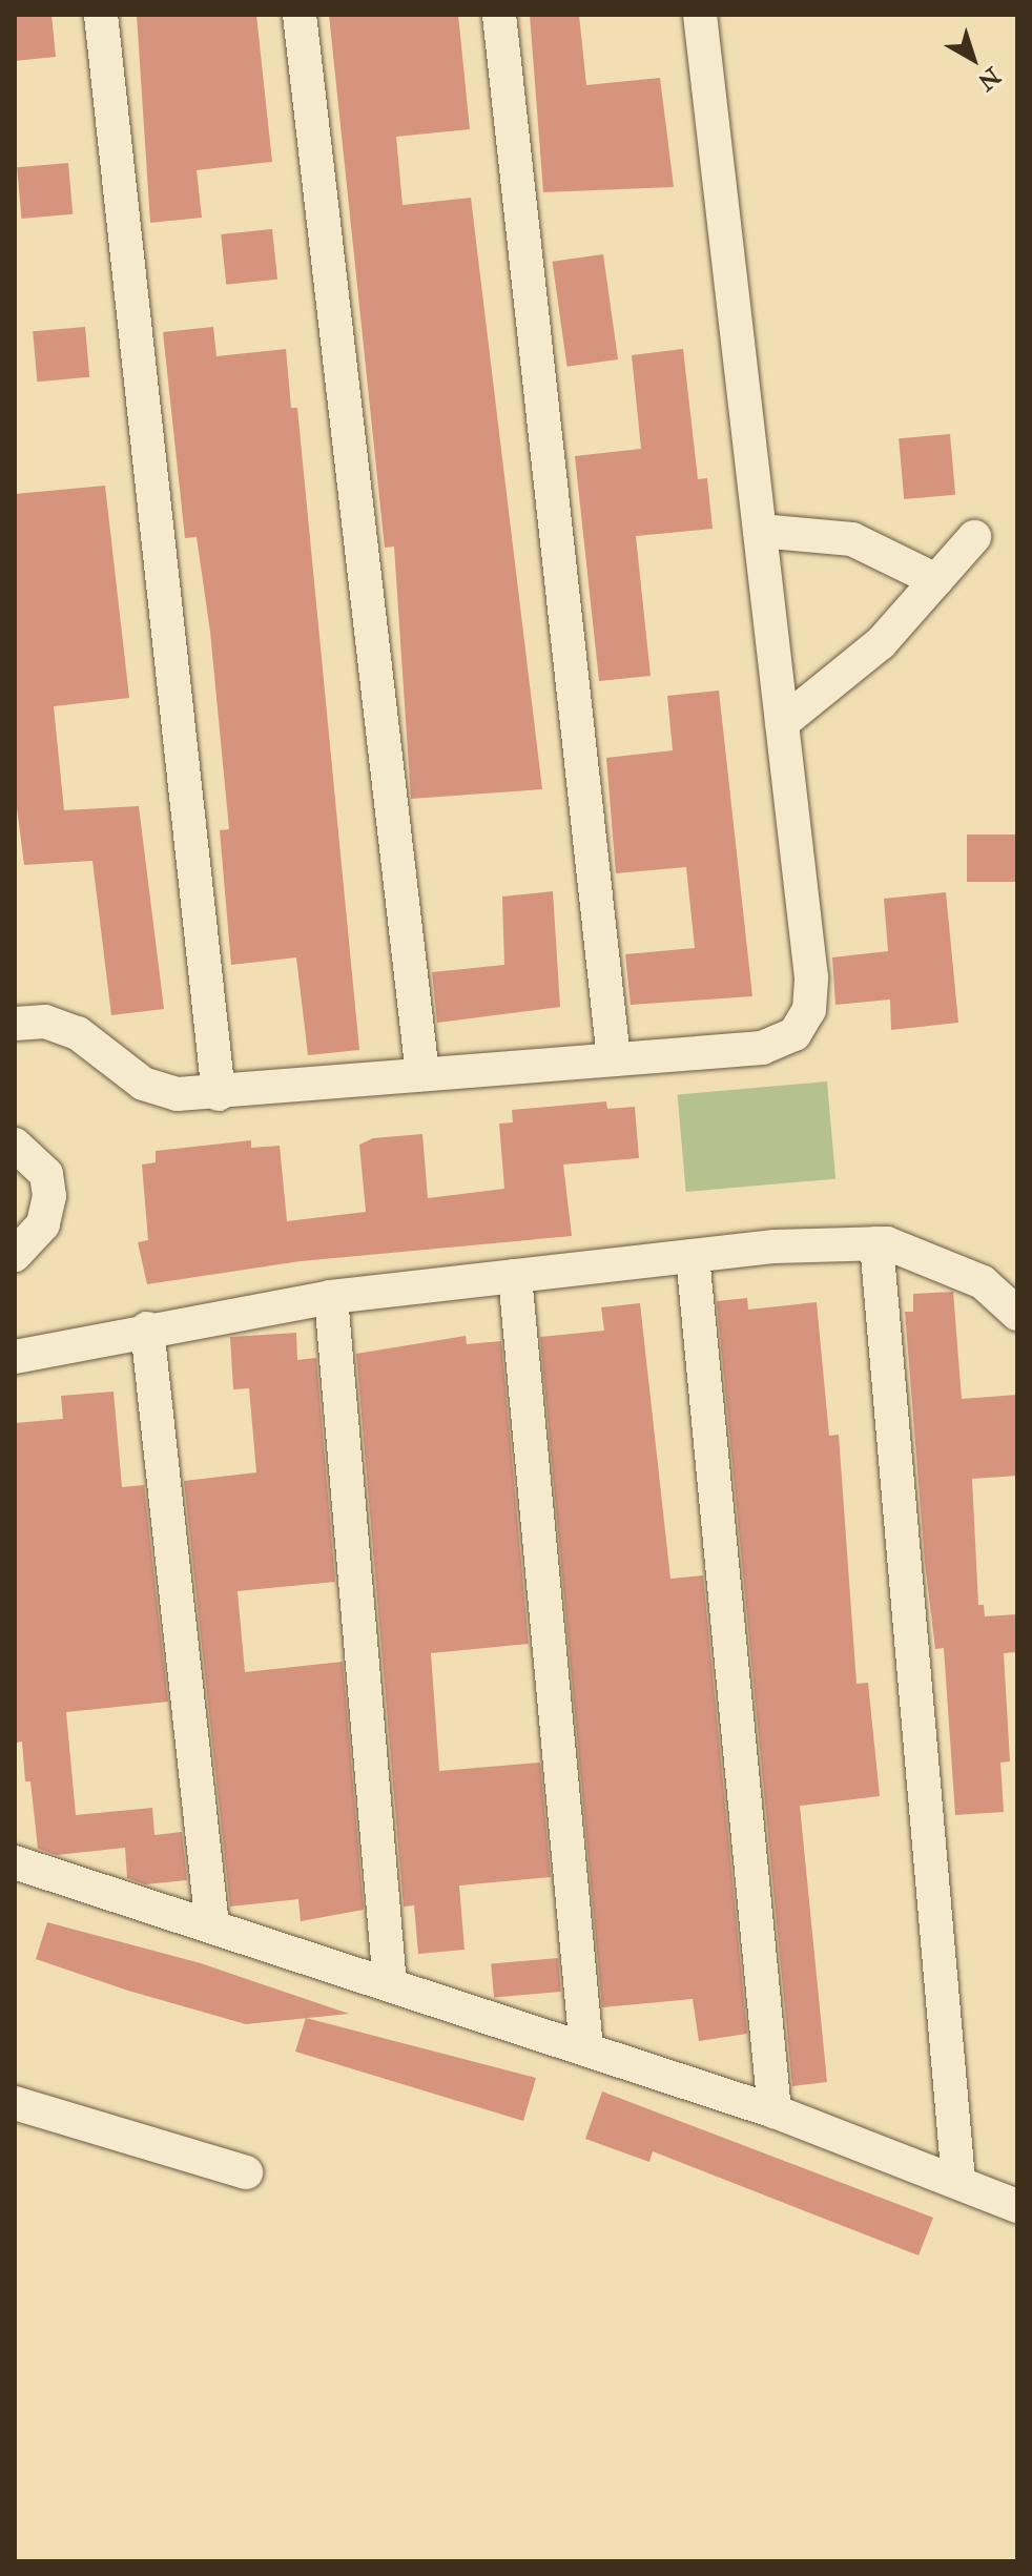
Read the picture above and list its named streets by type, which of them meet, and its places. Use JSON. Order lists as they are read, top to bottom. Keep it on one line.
{"north":"bottom right"}
